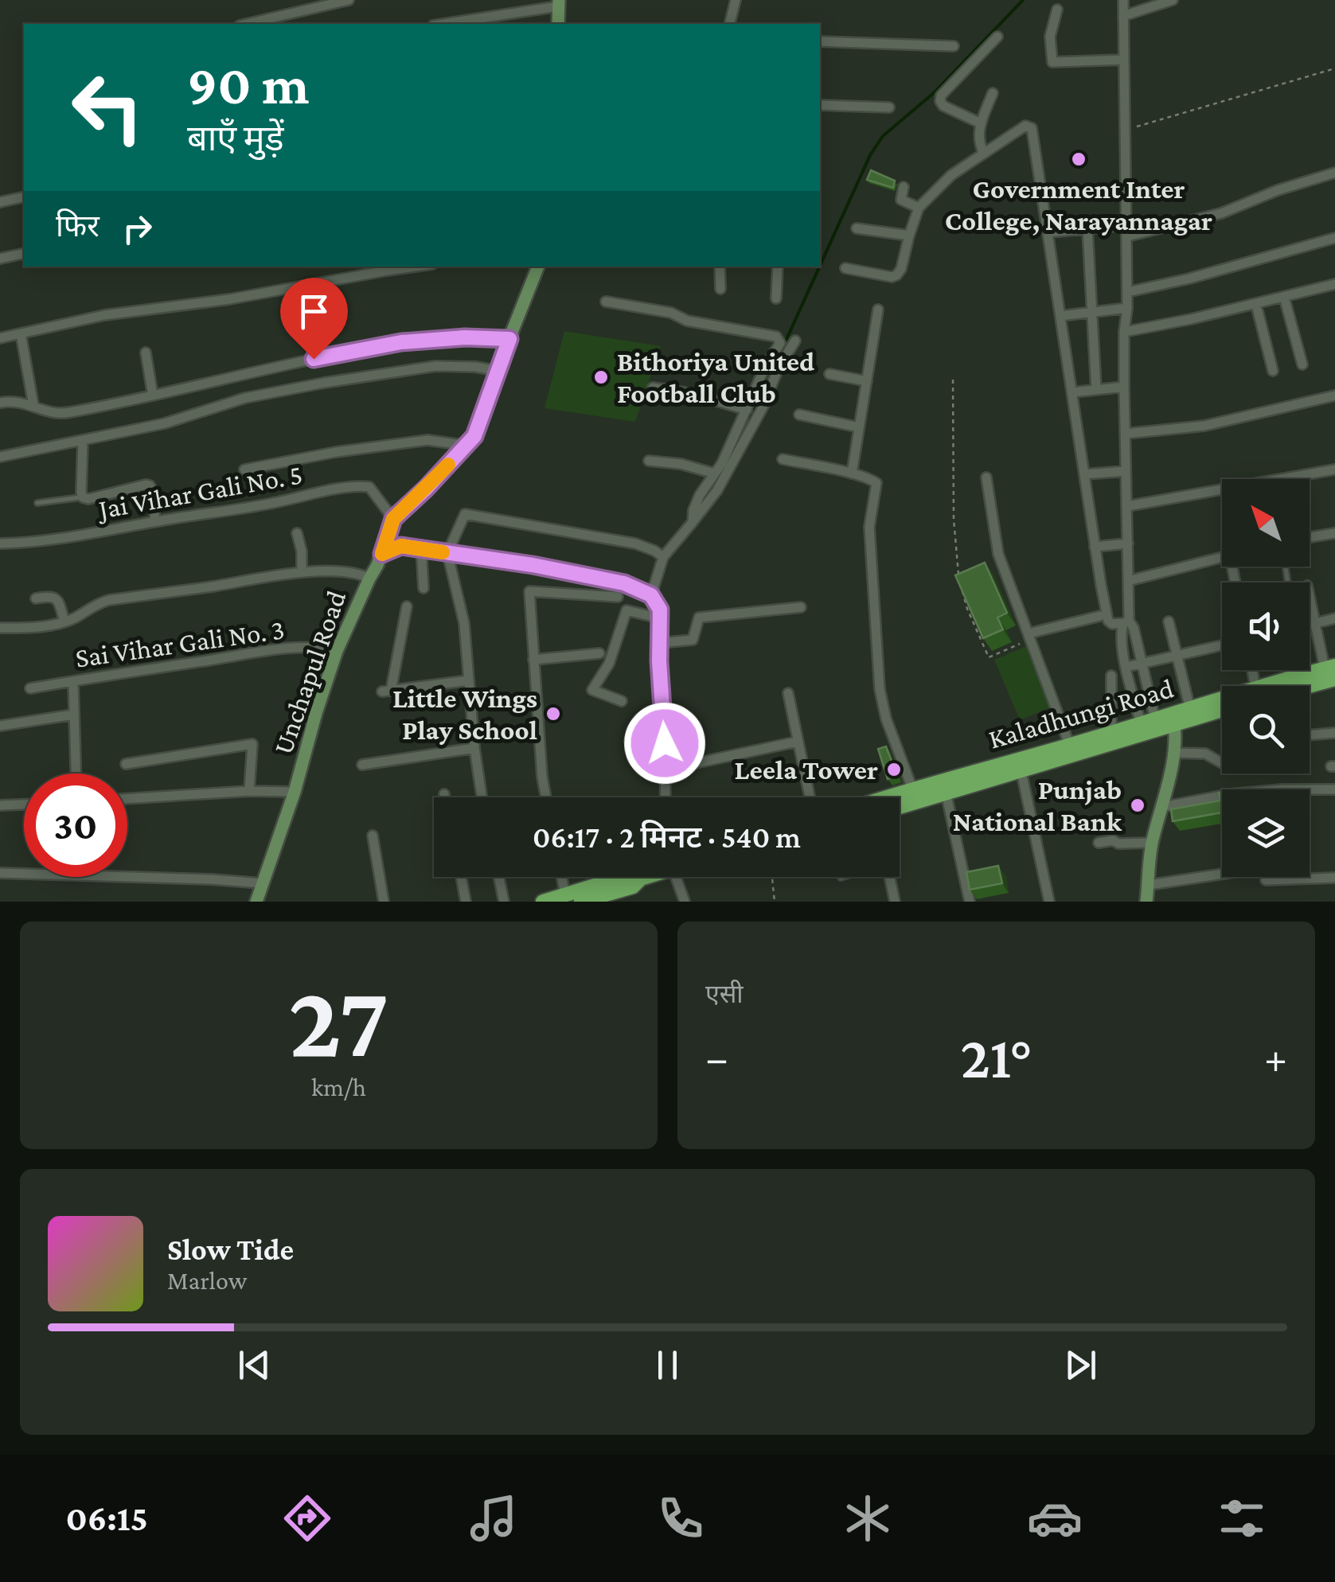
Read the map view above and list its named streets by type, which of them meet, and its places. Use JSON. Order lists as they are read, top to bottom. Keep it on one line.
{"streets":{"main road":["Kaladhungi Road"],"street":["Jai Vihar Gali No. 5","Sai Vihar Gali No. 3","Unchapul Road"]},"crossings":[["Jai Vihar Gali No. 5","Unchapul Road"],["Sai Vihar Gali No. 3","Unchapul Road"]],"places":["Government Inter College, Narayannagar","Bithoriya United Football Club","Little Wings Play School","Leela Tower","Punjab National Bank"],"north":"top left","page":{"turn":["90 m","बाएँ मुड़ें"],"then":"फिर","limit":"30","trip":"06:17 · 2 मिनट · 540 m","tile":[["27","km/h"],"एसी"],"heat":["−","21°","+"],"song":["Slow Tide","Marlow"],"tabs":"06:15"}}
